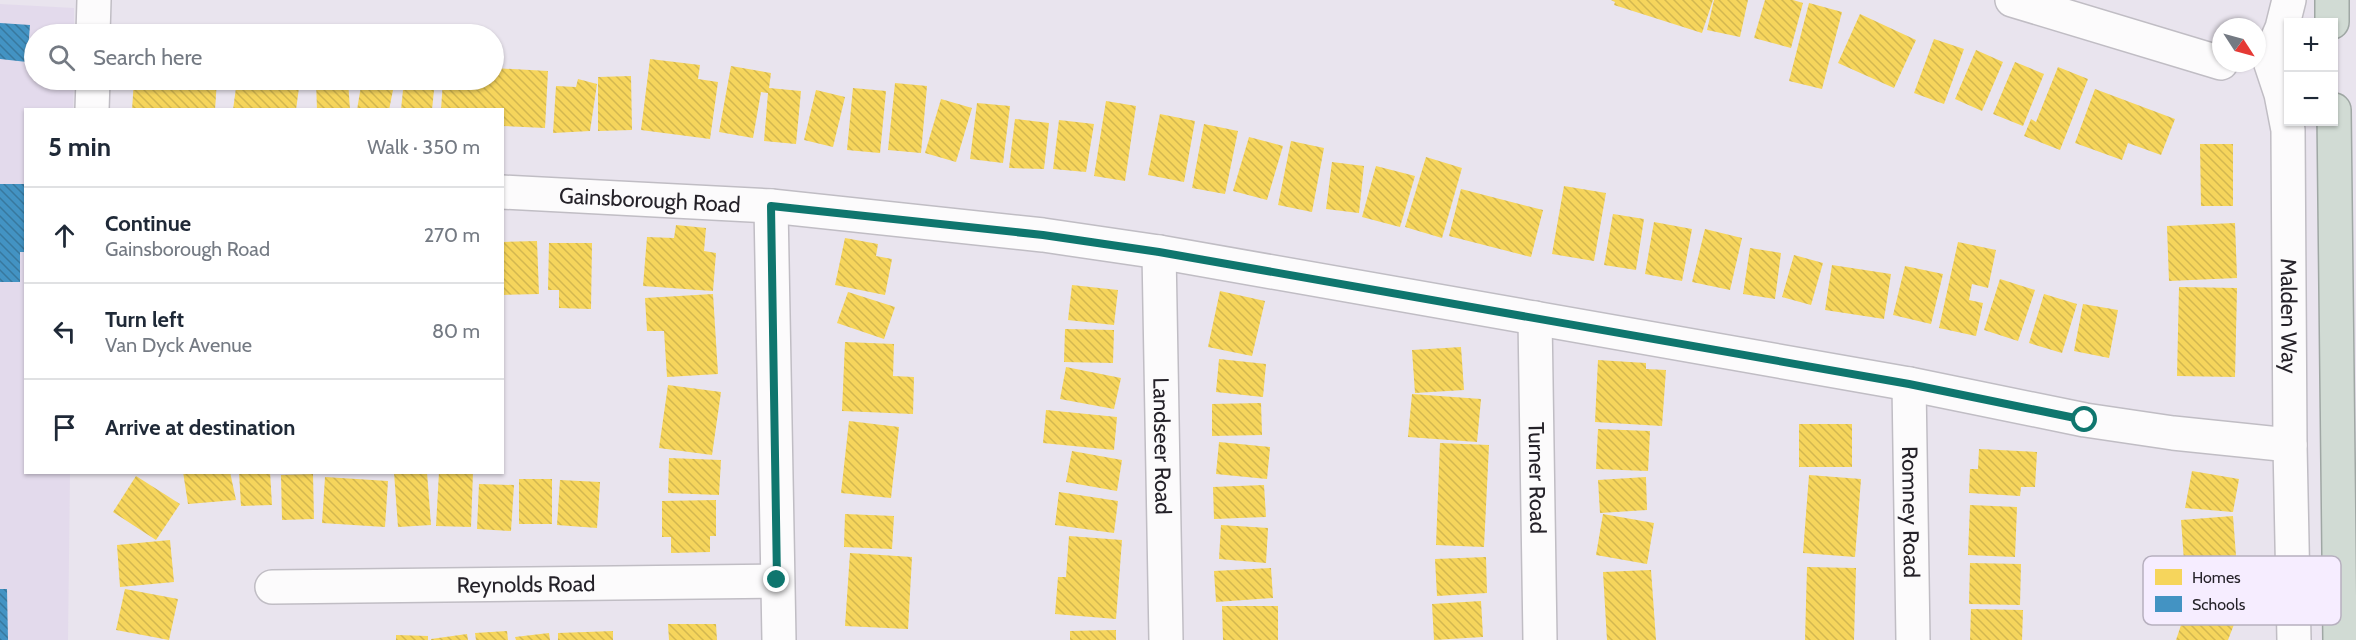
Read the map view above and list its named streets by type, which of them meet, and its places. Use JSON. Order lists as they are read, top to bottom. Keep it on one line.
{"streets":{"highway":["Malden Way"],"street":["Gainsborough Road","Landseer Road","Turner Road","Romney Road","Reynolds Road"]},"crossings":[["Gainsborough Road","Malden Way"],["Gainsborough Road","Landseer Road"],["Gainsborough Road","Turner Road"],["Gainsborough Road","Romney Road"]],"legend":["Homes","Schools"],"north":"bottom right","page":{"map_buttons":["+","−"],"search":"Search here","heading":["5 min","Walk · 350 m"],"list":[["Continue","Gainsborough Road","270 m"],["Turn left","Van Dyck Avenue","80 m"],"Arrive at destination"]}}
